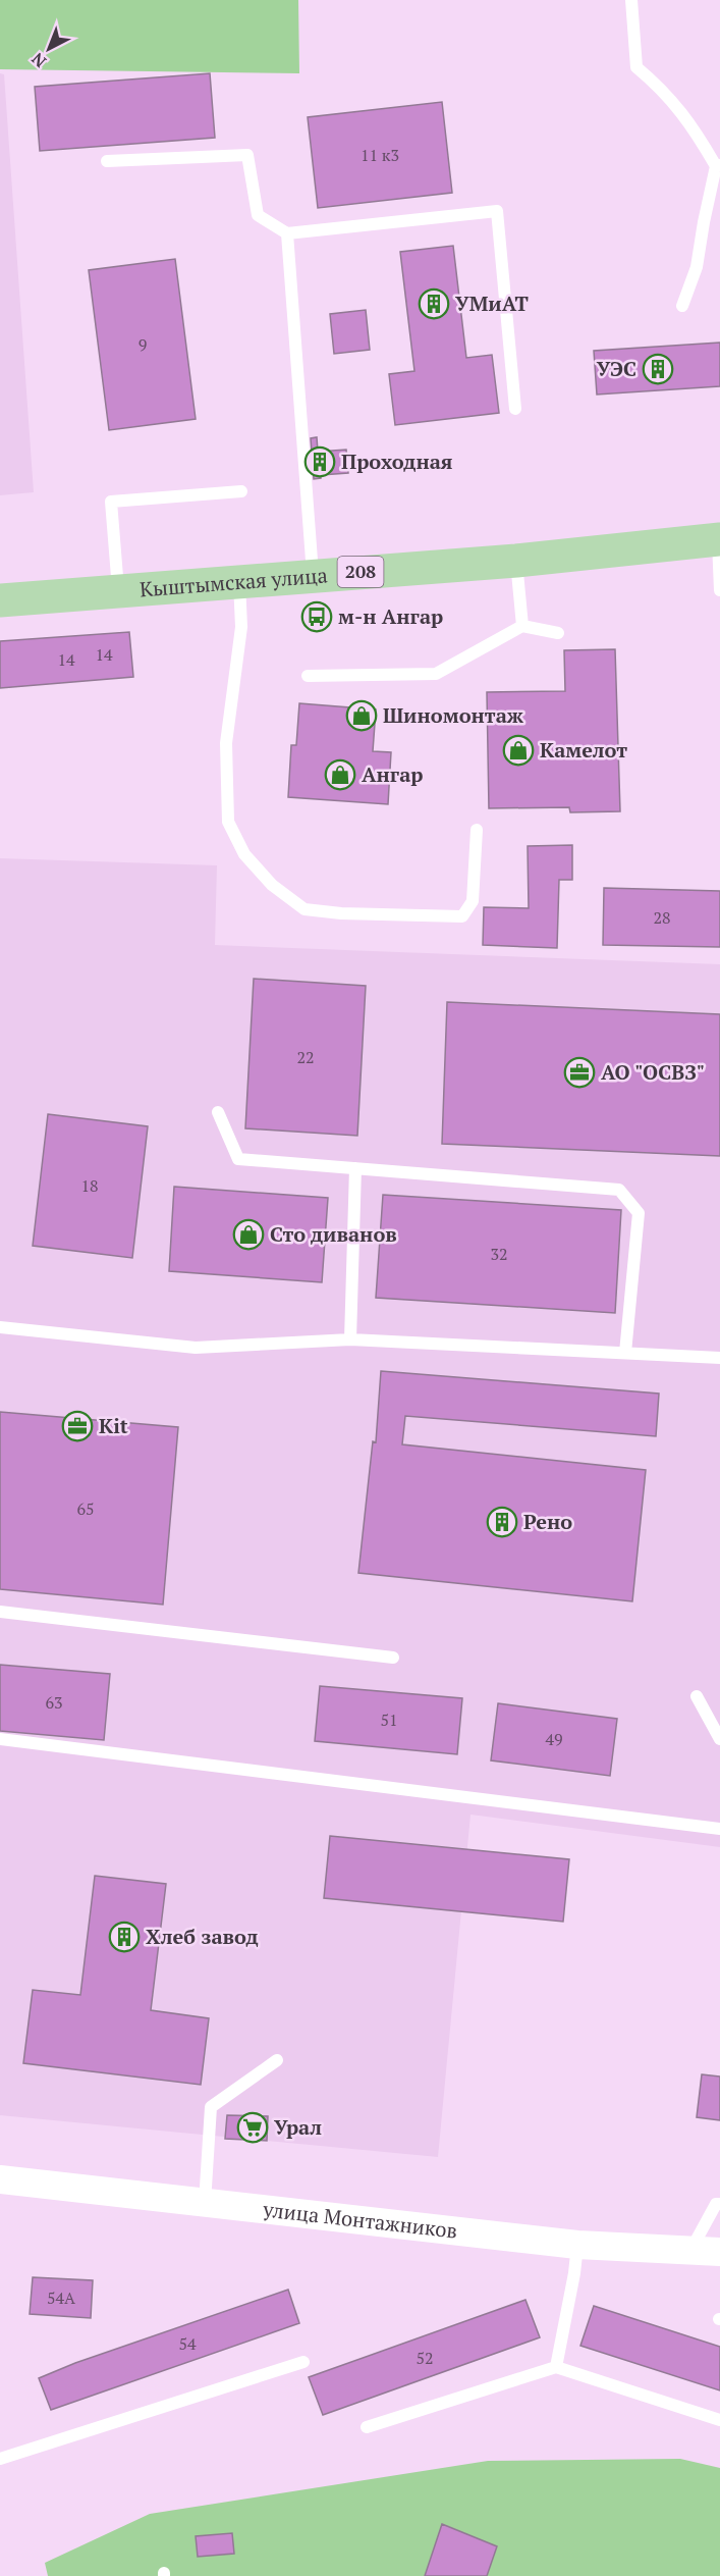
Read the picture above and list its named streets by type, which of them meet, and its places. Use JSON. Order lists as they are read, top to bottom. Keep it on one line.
{"streets":{"main road":["208","Кыштымская улица"],"street":["улица Монтажников"]},"places":{"building":["УМиАТ","УЭС","Проходная","Рено","Хлеб завод"],"bus stop":["м-н Ангар"],"shop":["Шиномонтаж","Камелот","Ангар","Сто диванов"],"office":["АО \"ОСВЗ\"","Kit"],"supermarket":["Урал"]},"house_numbers":["11 к3","9","14","14","28","22","18","32","65","63","51","49","54А","54","52"],"north":"bottom left"}
